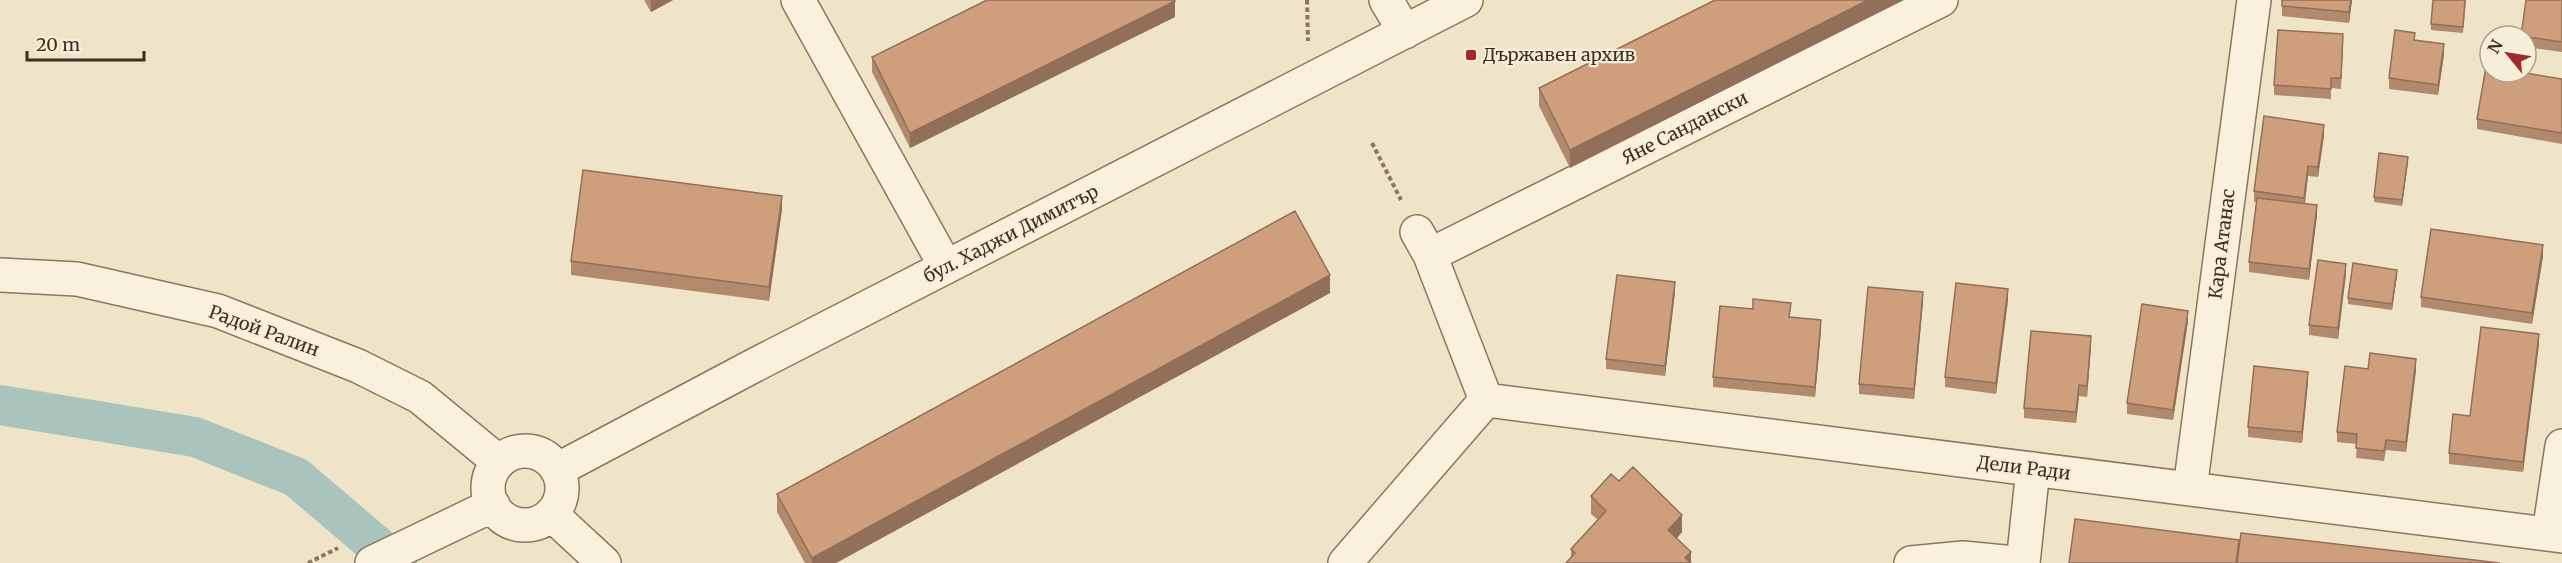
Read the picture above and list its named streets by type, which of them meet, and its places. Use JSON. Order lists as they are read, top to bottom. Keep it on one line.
{"streets":{"street":["Яне Сандански","бул. Хаджи Димитър","Кара Атанас","Радой Ралин","Дели Ради"]},"crossings":[["бул. Хаджи Димитър","Радой Ралин"],["Кара Атанас","Дели Ради"]],"places":{"transit":["Държавен архив"]},"scale_bar":"20 m","north":"top left"}
